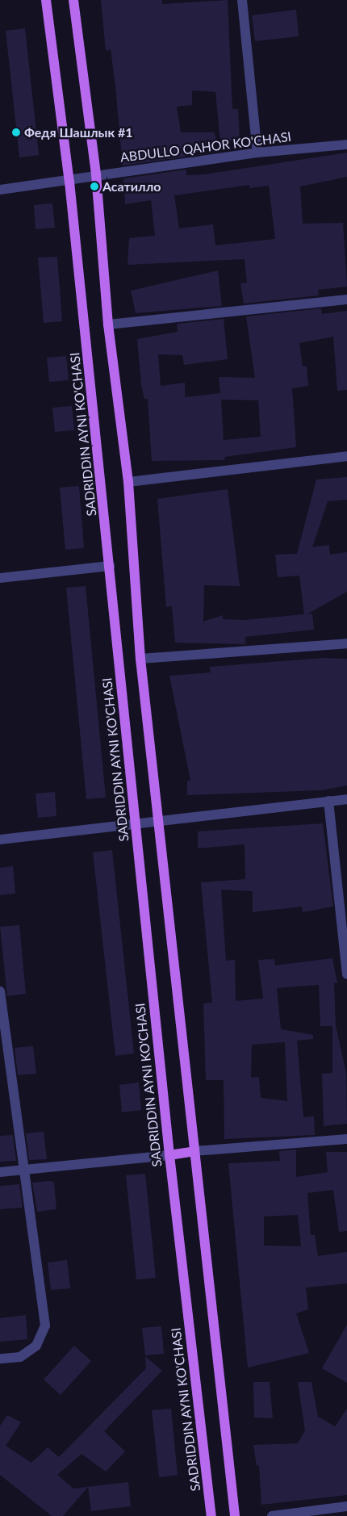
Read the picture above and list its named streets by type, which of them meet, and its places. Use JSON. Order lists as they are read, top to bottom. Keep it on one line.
{"streets":{"main road":["SADRIDDIN AYNI KO'CHASI"],"street":["ABDULLO QAHOR KO'CHASI"]},"crossings":[["ABDULLO QAHOR KO'CHASI","SADRIDDIN AYNI KO'CHASI"]],"places":["Федя Шашлык #1","Асатилло"]}
